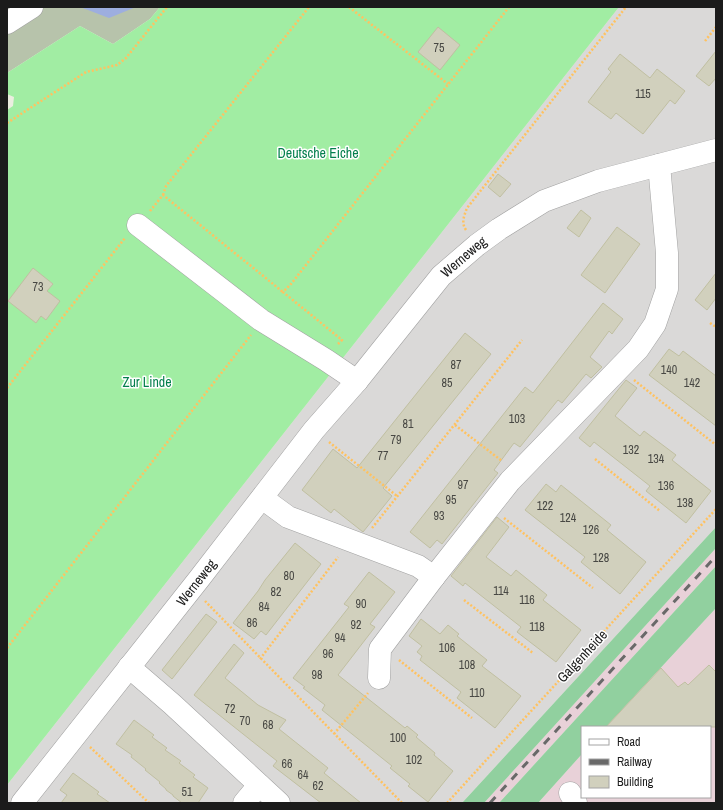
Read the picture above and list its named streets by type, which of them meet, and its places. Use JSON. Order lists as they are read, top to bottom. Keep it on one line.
{"streets":{"street":["Werneweg"],"path":["Galgenheide"]},"parks":["Deutsche Eiche","Zur Linde"],"house_numbers":["75","115","73","87","140","85","142","103","81","79","132","77","134","97","136","95","138","122","93","124","126","128","80","114","82","116","90","84","86","92","118","94","106","96","108","98","110","72","70","68","100","102","66","64","62","51"],"legend":["Road","Railway","Building"]}
